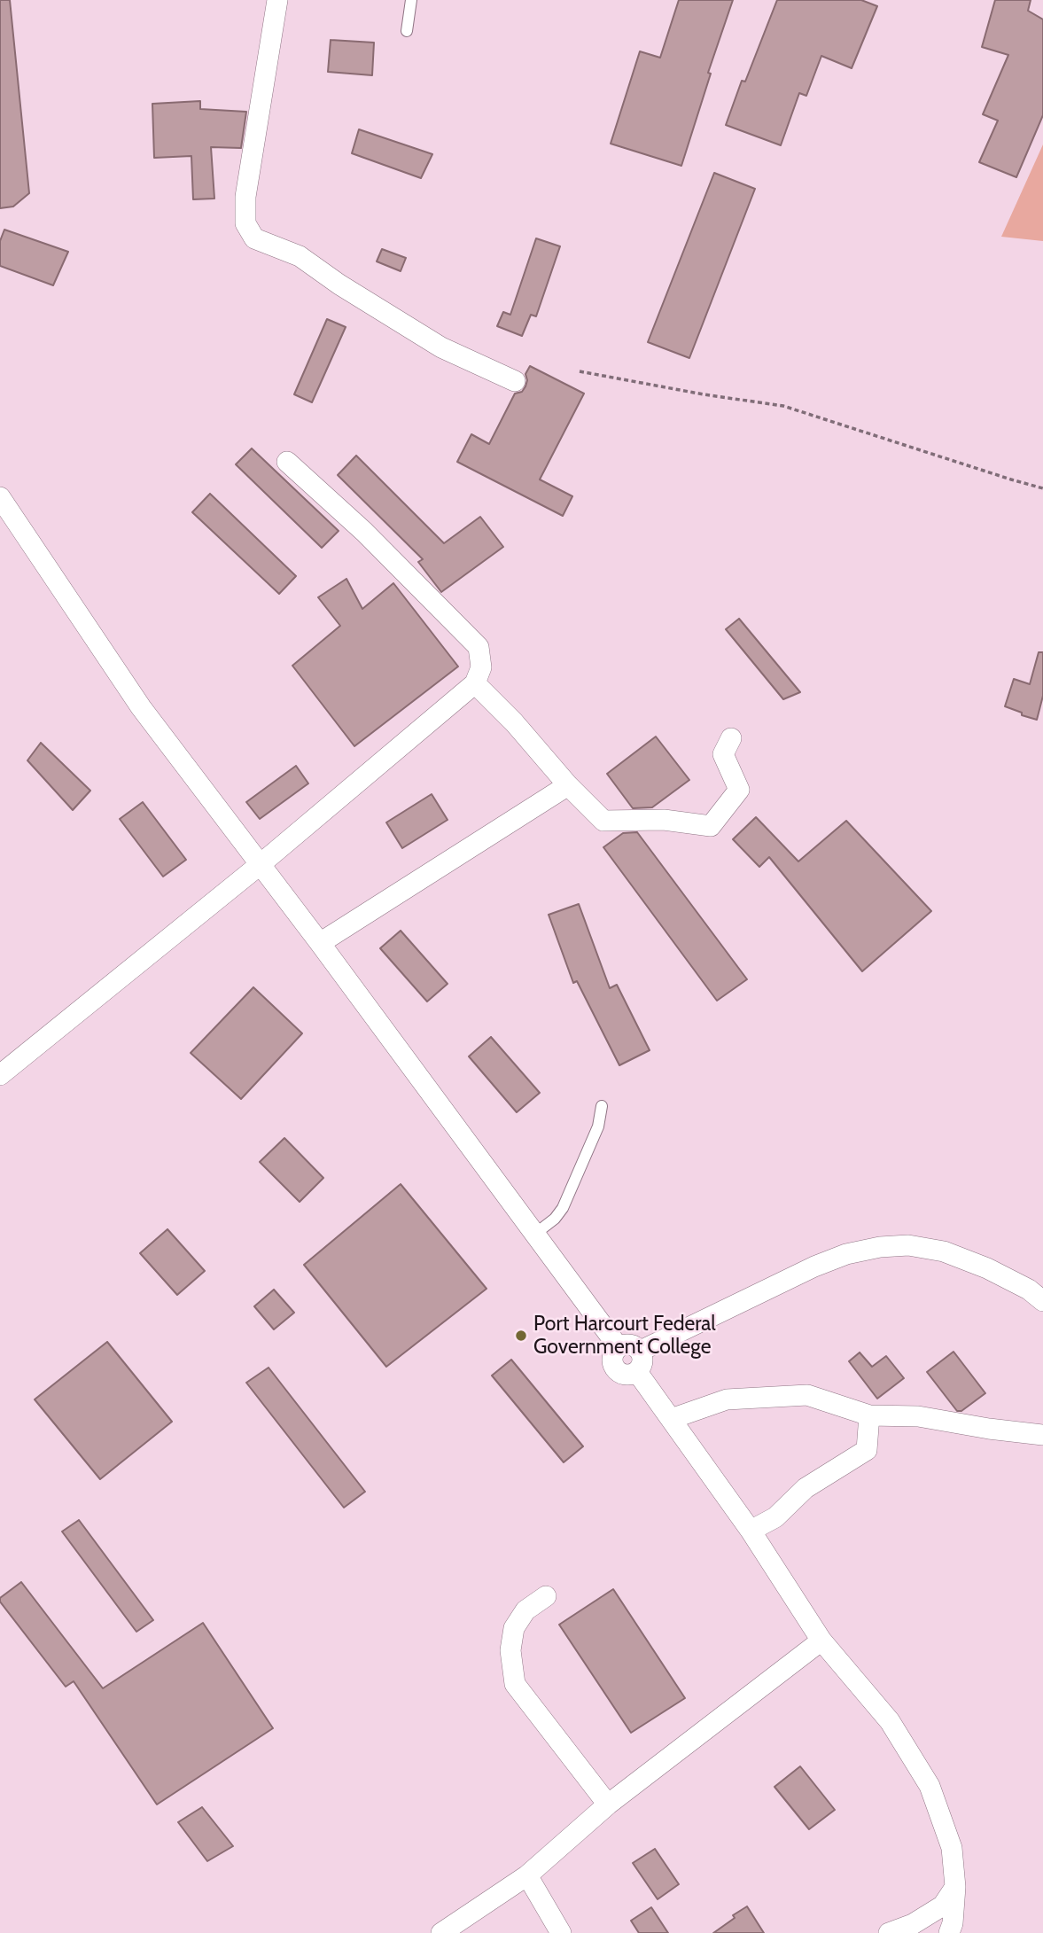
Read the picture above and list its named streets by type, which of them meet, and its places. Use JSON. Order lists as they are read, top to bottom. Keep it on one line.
{"places":["Port Harcourt Federal Government College"]}
